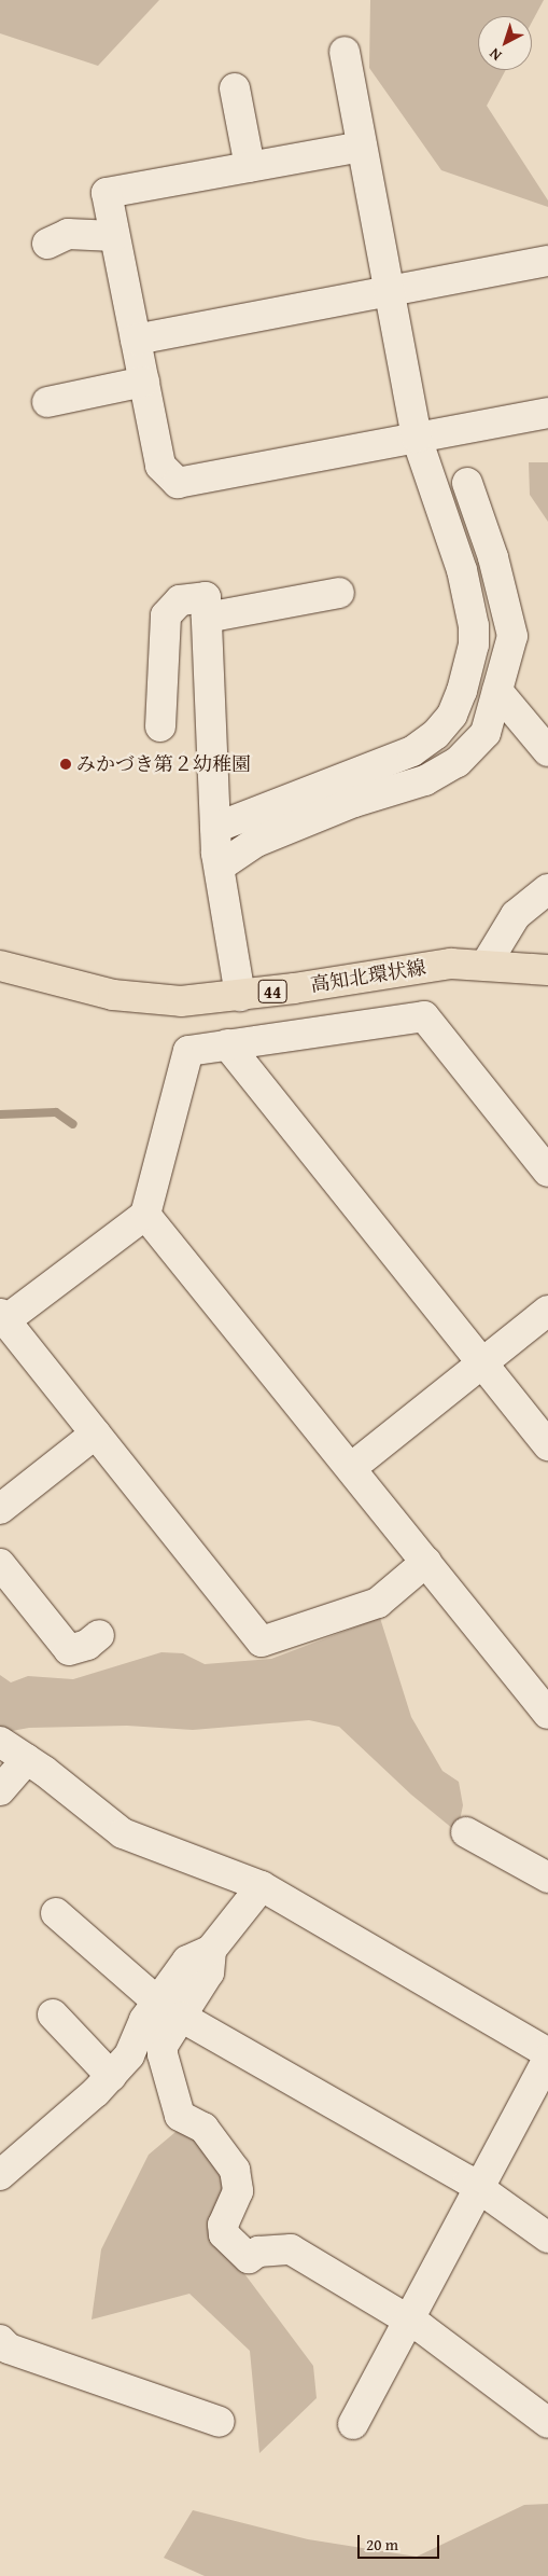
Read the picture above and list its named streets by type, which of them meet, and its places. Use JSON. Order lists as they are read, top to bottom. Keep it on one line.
{"streets":{"main road":["高知北環状線","44"]},"places":["みかづき第２幼稚園"],"scale_bar":"20 m","north":"bottom left"}
